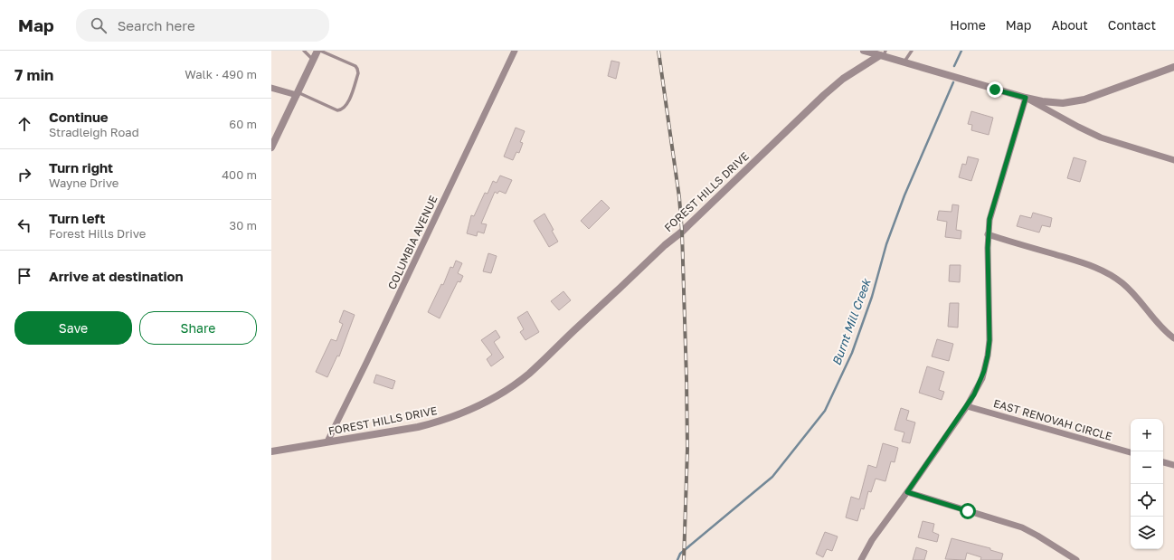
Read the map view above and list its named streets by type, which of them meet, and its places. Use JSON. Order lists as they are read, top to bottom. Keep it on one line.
{"streets":{"street":["FOREST HILLS DRIVE","COLUMBIA AVENUE","EAST RENOVAH CIRCLE"]},"crossings":[["FOREST HILLS DRIVE","COLUMBIA AVENUE"]],"water":["Burnt Mill Creek"],"page":{"header":"Map","search":"Search here","nav":["Home","Map","About","Contact"],"heading":["7 min","Walk · 490 m"],"list":[["Continue","Stradleigh Road","60 m"],["Turn right","Wayne Drive","400 m"],["Turn left","Forest Hills Drive","30 m"],"Arrive at destination"],"buttons":["Save","Share"],"map_buttons":["+","−"]}}
